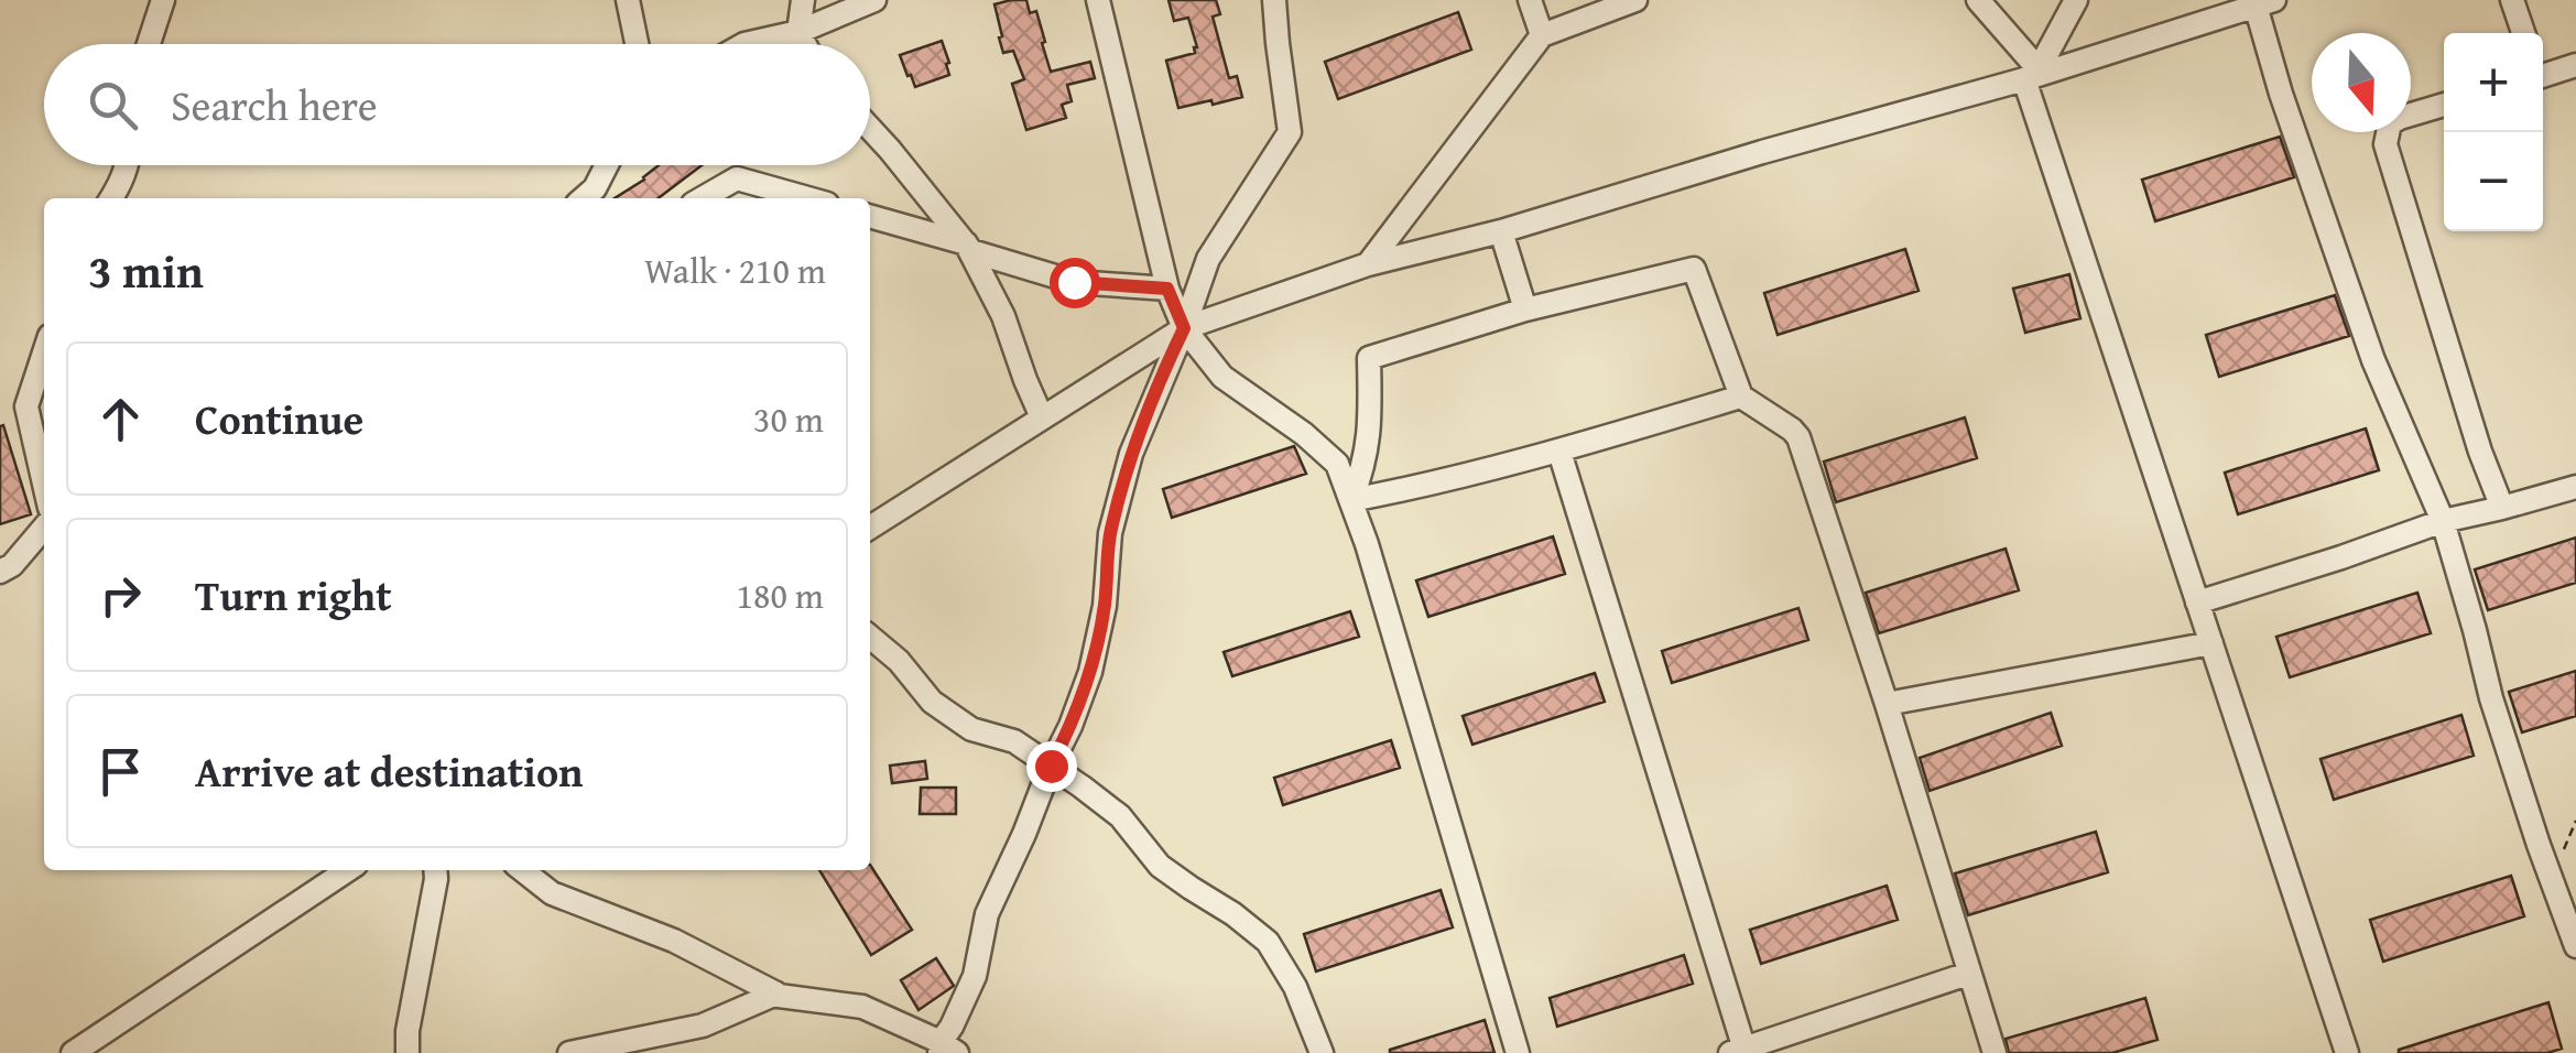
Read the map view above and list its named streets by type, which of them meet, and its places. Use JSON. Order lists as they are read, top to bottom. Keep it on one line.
{"north":"bottom","page":{"map_buttons":["+","−"],"search":"Search here","heading":["3 min","Walk · 210 m"],"list":[["Continue","30 m"],["Turn right","180 m"],"Arrive at destination"]}}
